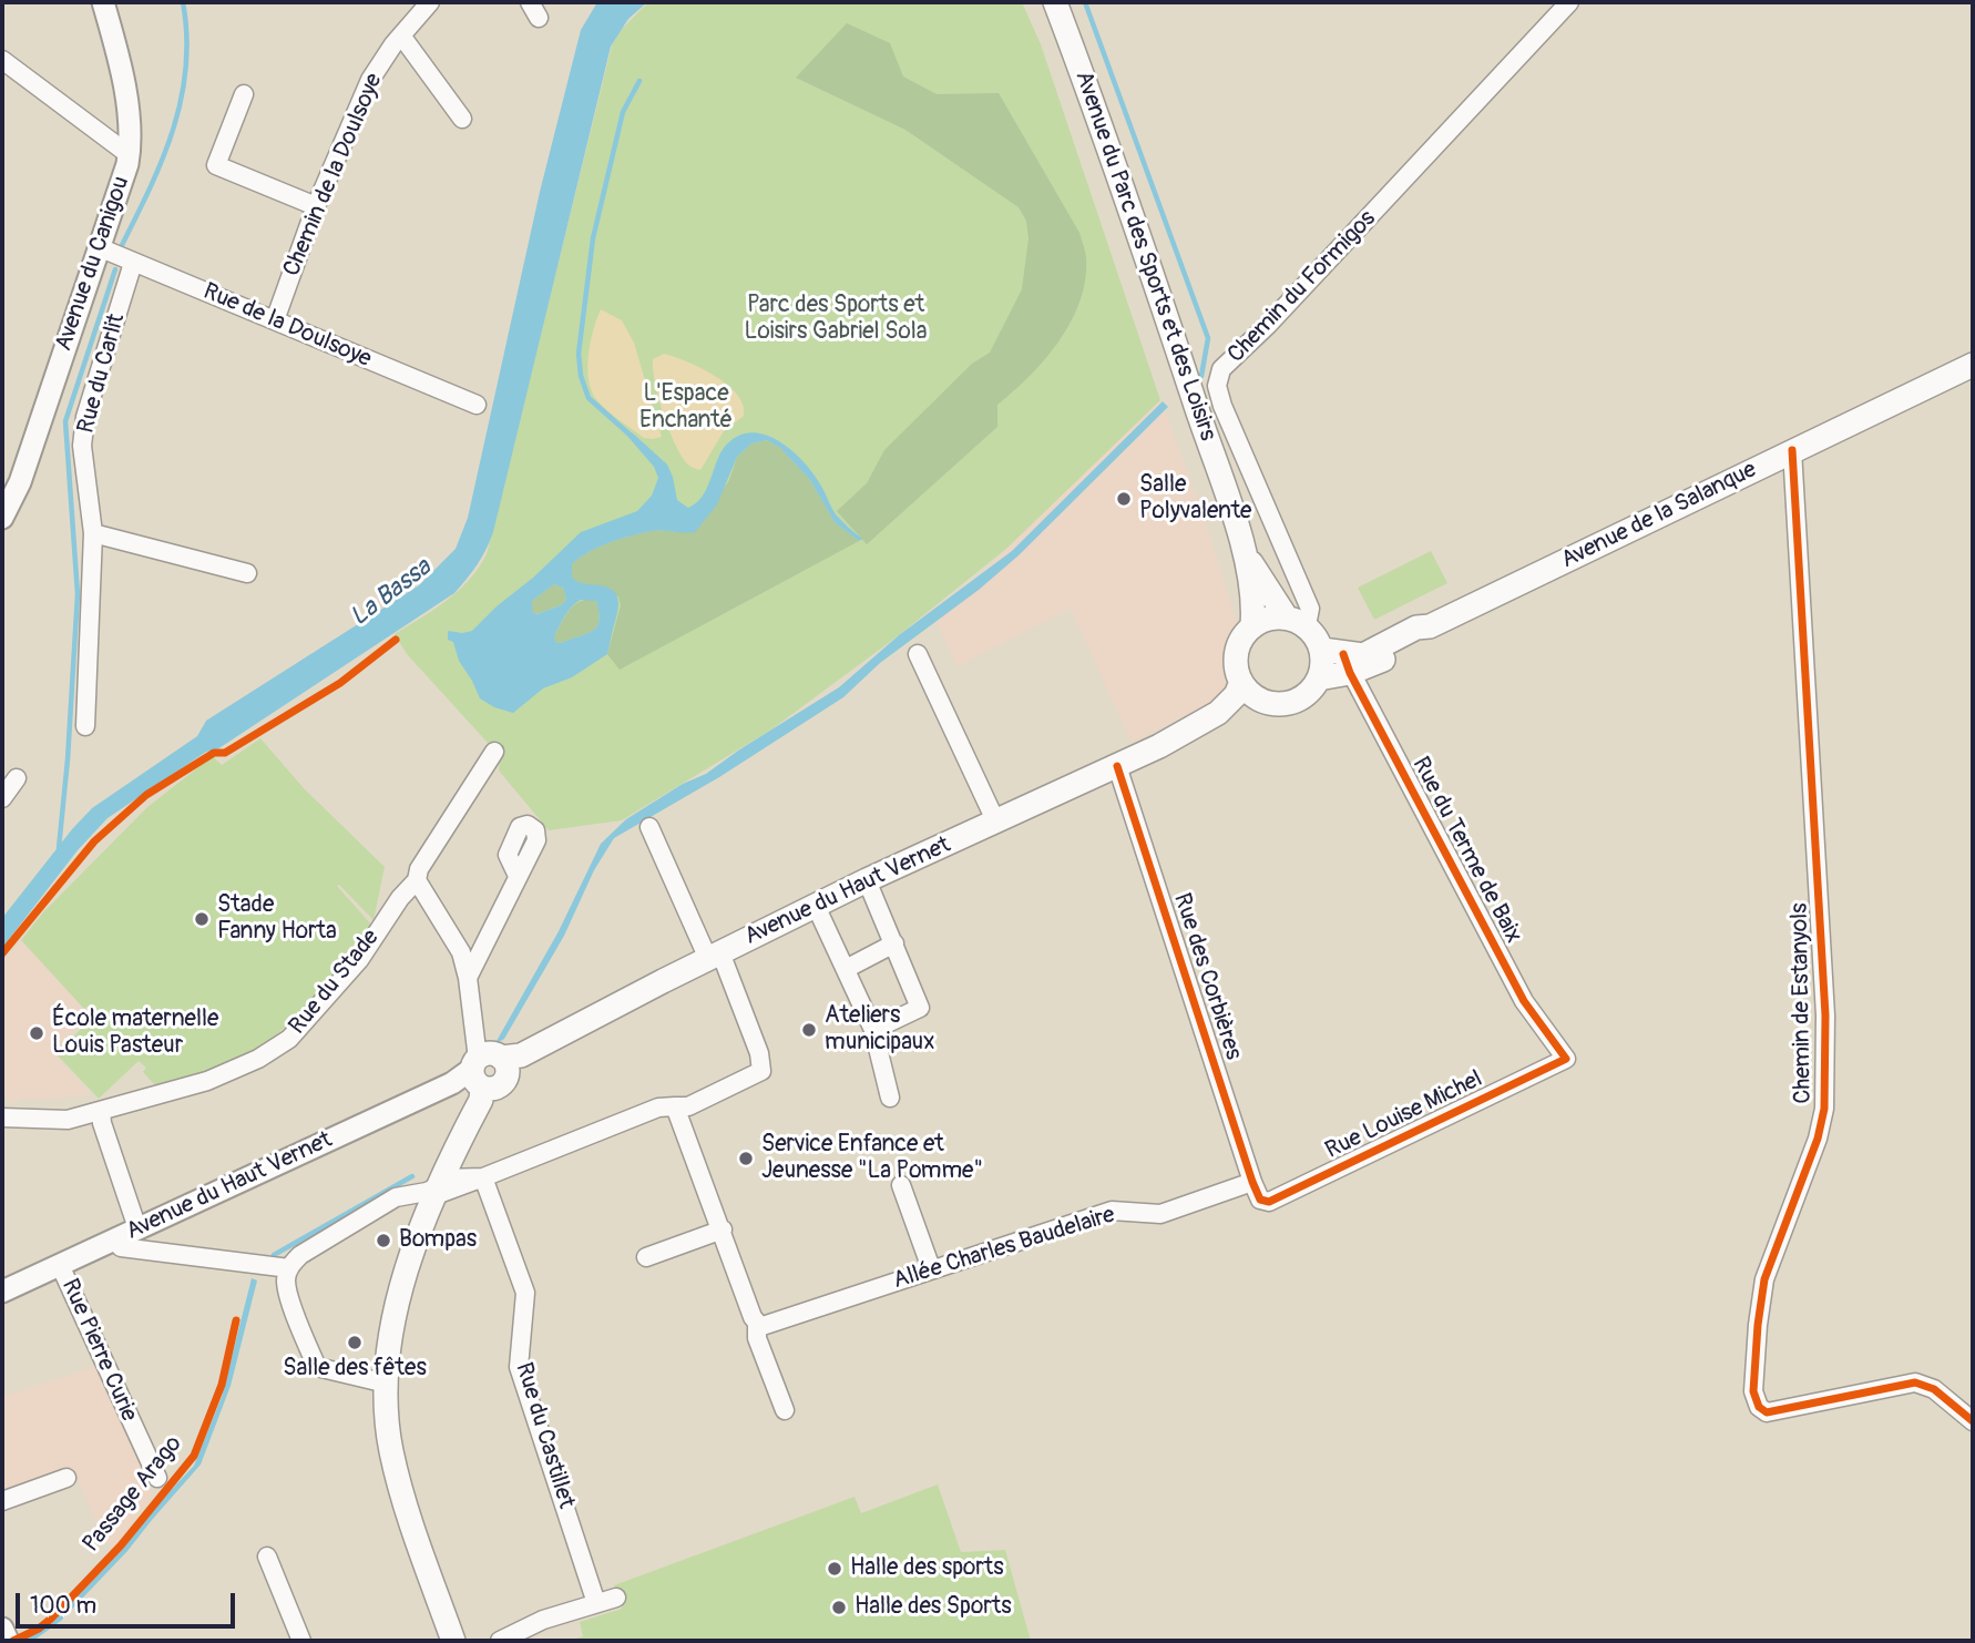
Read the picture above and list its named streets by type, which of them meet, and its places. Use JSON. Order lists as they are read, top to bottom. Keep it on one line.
{"streets":{"main road":["Avenue du Parc des Sports et des Loisirs","Avenue de la Salanque","Avenue du Haut Vernet"],"street":["Chemin de la Doulsoye","Avenue du Canigou","Chemin du Formigos","Rue de la Doulsoye","Rue du Carlit","Rue du Terme de Baix","Rue des Corbières","Rue du Stade","Chemin de Estanyols","Rue Louise Michel","Allée Charles Baudelaire","Rue Pierre Curie","Rue du Castillet"],"cycle path":["Passage Arago"]},"crossings":[["Chemin de la Doulsoye","Rue de la Doulsoye"],["Avenue du Parc des Sports et des Loisirs","Chemin du Formigos"],["Avenue du Parc des Sports et des Loisirs","Avenue de la Salanque"],["Avenue du Parc des Sports et des Loisirs","Rue du Terme de Baix"],["Avenue du Parc des Sports et des Loisirs","Avenue du Haut Vernet"],["Avenue du Canigou","Rue de la Doulsoye"],["Chemin du Formigos","Avenue de la Salanque"],["Chemin du Formigos","Rue du Terme de Baix"],["Chemin du Formigos","Avenue du Haut Vernet"],["Rue de la Doulsoye","Rue du Carlit"],["Avenue de la Salanque","Rue du Terme de Baix"],["Avenue de la Salanque","Avenue du Haut Vernet"],["Avenue de la Salanque","Chemin de Estanyols"],["Rue du Terme de Baix","Avenue du Haut Vernet"],["Rue du Terme de Baix","Rue Louise Michel"],["Avenue du Haut Vernet","Rue des Corbières"],["Avenue du Haut Vernet","Rue Pierre Curie"],["Rue des Corbières","Rue Louise Michel"],["Rue des Corbières","Allée Charles Baudelaire"]],"water":["La Bassa"],"parks":["Parc des Sports et Loisirs Gabriel Sola","L'Espace Enchanté"],"places":["Salle Polyvalente","Stade Fanny Horta","Ateliers municipaux","École maternelle Louis Pasteur","Service Enfance et Jeunesse \"La Pomme\"","Bompas","Salle des fêtes","Halle des sports","Halle des Sports"],"scale_bar":"100 m"}
